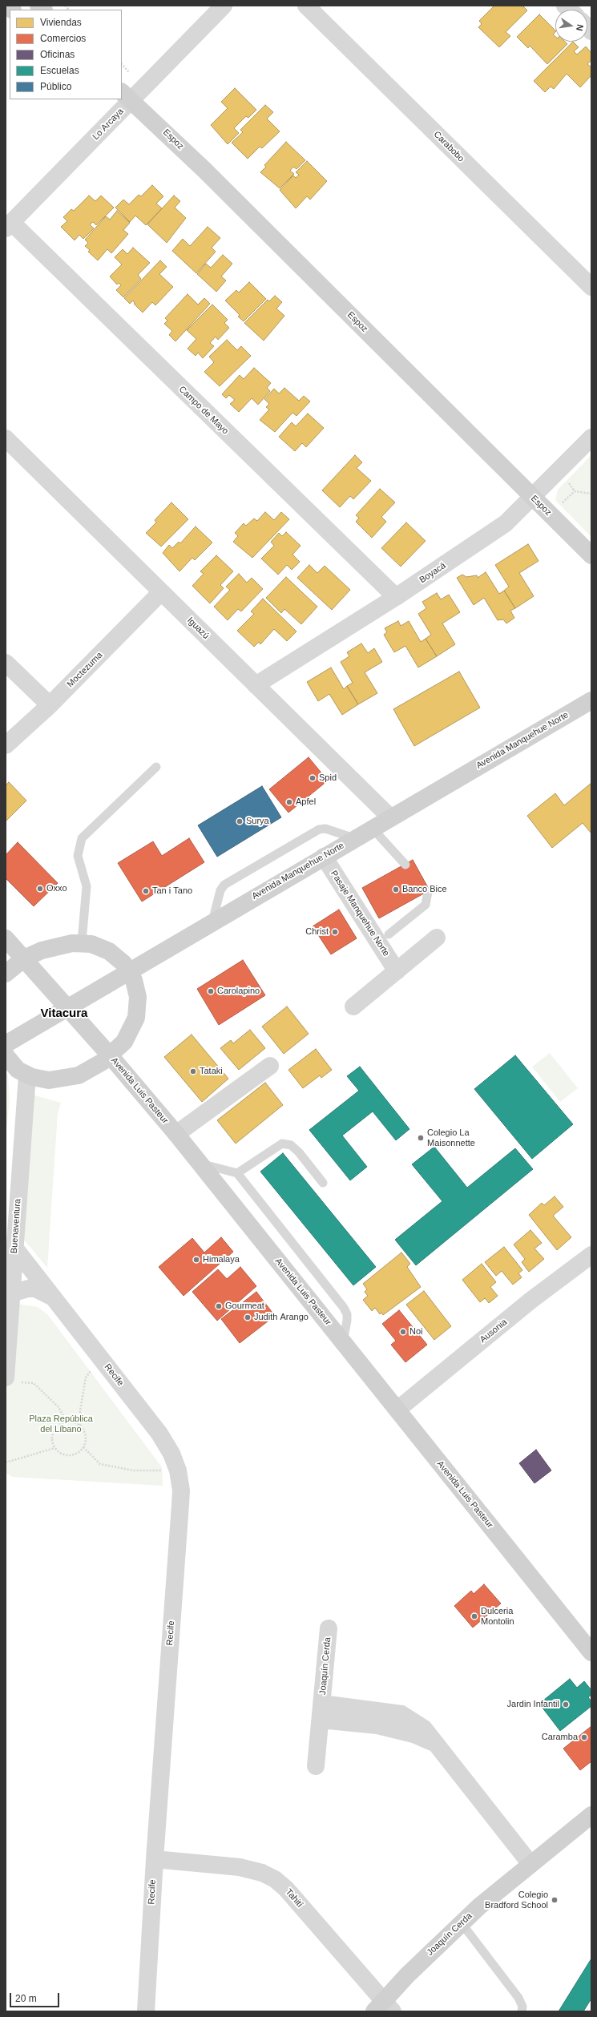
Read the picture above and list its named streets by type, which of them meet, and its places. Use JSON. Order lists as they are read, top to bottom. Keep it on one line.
{"streets":{"street":["Lo Arcaya","Espoz","Carabobo","Campo de Mayo","Boyacá","Iguazú","Moctezuma","Avenida Manquehue Norte","Pasaje Manquehue Norte","Avenida Luis Pasteur","Buenaventura","Ausonia","Recife","Joaquín Cerda","Tahití"]},"crossings":[["Lo Arcaya","Espoz"],["Lo Arcaya","Campo de Mayo"],["Espoz","Boyacá"],["Campo de Mayo","Boyacá"],["Boyacá","Iguazú"],["Iguazú","Moctezuma"],["Iguazú","Avenida Manquehue Norte"],["Avenida Manquehue Norte","Pasaje Manquehue Norte"],["Avenida Manquehue Norte","Avenida Luis Pasteur"],["Avenida Luis Pasteur","Ausonia"],["Buenaventura","Recife"],["Recife","Tahití"],["Joaquín Cerda","Tahití"]],"districts":["Vitacura"],"parks":["Plaza República del Líbano"],"places":["Spid","Apfel","Surya","Oxxo","Banco Bice","Tan i Tano","Christ","Carolapino","Tataki","Colegio La Maisonnette","Himalaya","Gourmeat","Judith Arango","Noi","Dulceria Montolin","Jardin Infantil","Caramba","Colegio Bradford School"],"legend":["Viviendas","Comercios","Oficinas","Escuelas","Público"],"scale_bar":"20 m","north":"right"}
